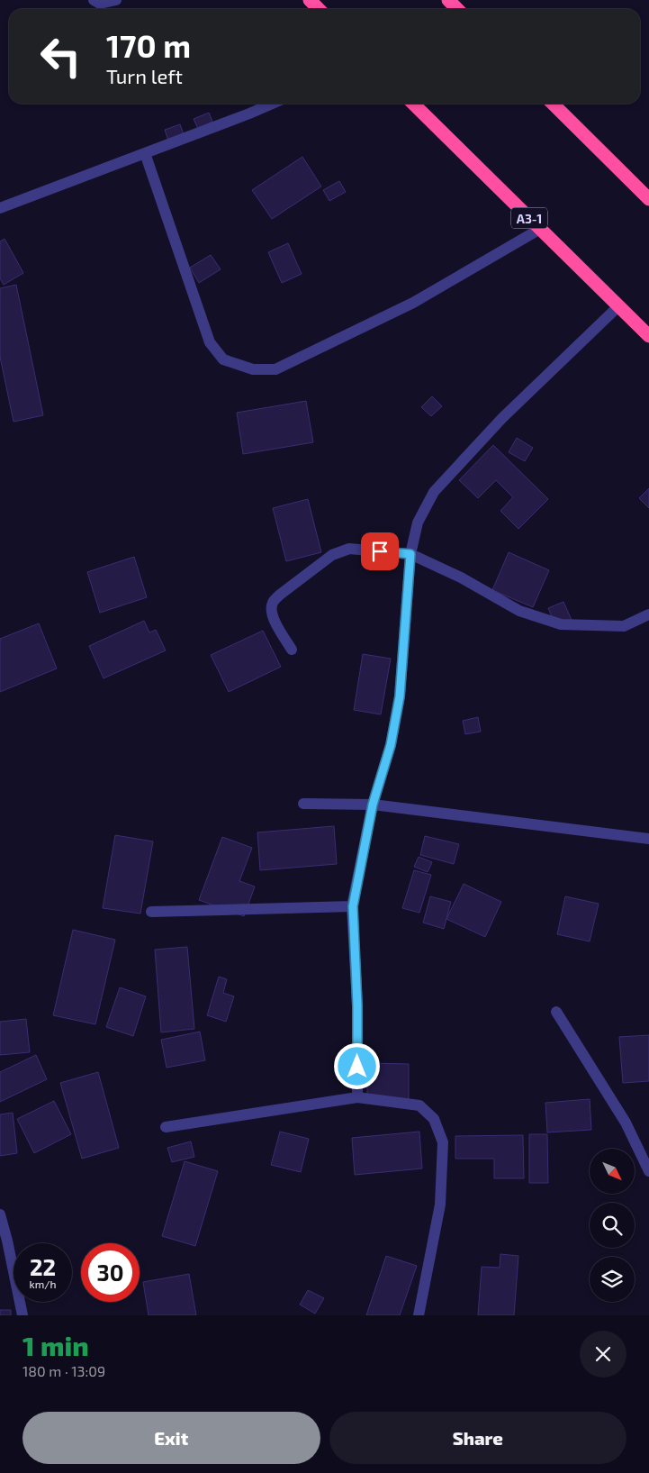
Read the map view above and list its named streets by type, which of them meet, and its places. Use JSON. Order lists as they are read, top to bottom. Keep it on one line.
{"streets":{"highway":["A3-1"]},"north":"bottom right","page":{"turn":["170 m","Turn left"],"speed":"22 km/h","limit":"30","heading":["1 min","180 m · 13:09"],"buttons":["Exit","Share"]}}
